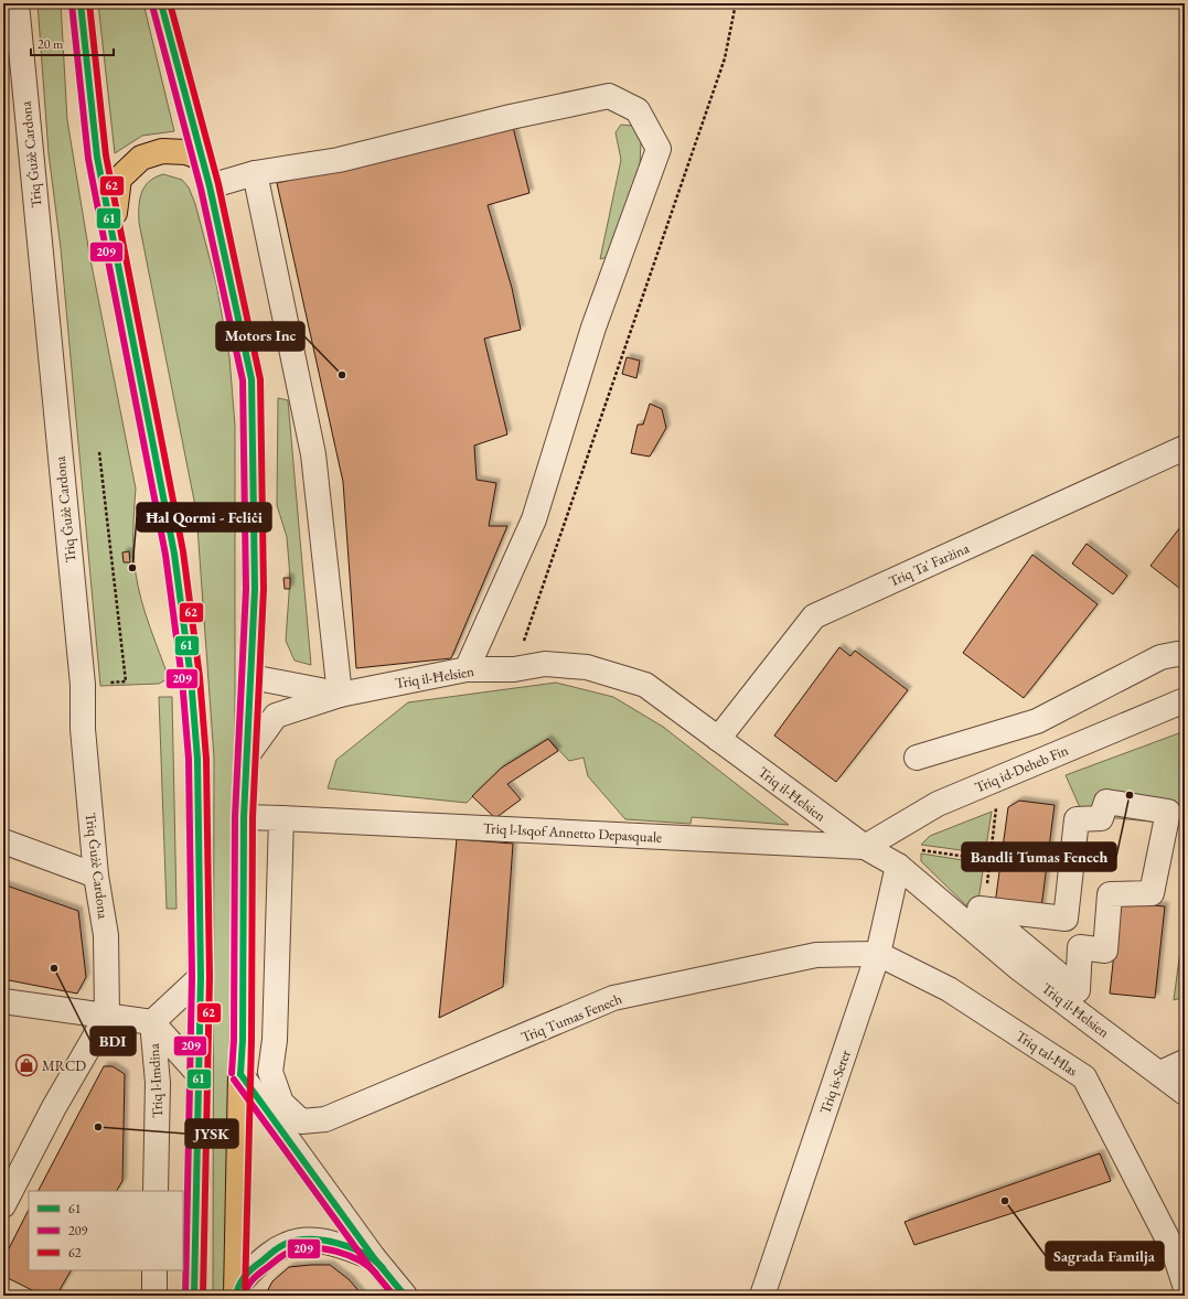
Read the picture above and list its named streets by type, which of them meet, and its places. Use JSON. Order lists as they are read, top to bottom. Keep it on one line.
{"streets":{"street":["Triq Ġużè Cardona","Triq Ta' Farżina","Triq il-Ħelsien","Triq id-Deheb Fin","Triq l-Isqof Annetto Depasquale","Triq Tumas Fenech","Triq tal-Ħlas","Triq l-Imdina","Triq is-Serer"]},"crossings":[["Triq Ta' Farżina","Triq il-Ħelsien"],["Triq il-Ħelsien","Triq id-Deheb Fin"],["Triq il-Ħelsien","Triq l-Isqof Annetto Depasquale"],["Triq il-Ħelsien","Triq is-Serer"],["Triq id-Deheb Fin","Triq l-Isqof Annetto Depasquale"],["Triq l-Isqof Annetto Depasquale","Triq Tumas Fenech"],["Triq Tumas Fenech","Triq tal-Ħlas"],["Triq Tumas Fenech","Triq is-Serer"],["Triq tal-Ħlas","Triq is-Serer"]],"places":{"other":["Motors Inc","Ħal Qormi - Feliċi","Bandli Tumas Fenech","BDI","JYSK","Sagrada Familja"],"shop":["MRCD"]},"lines":["transit line 61","transit line 62","transit line 209"],"legend":["61","209","62"],"scale_bar":"20 m"}
